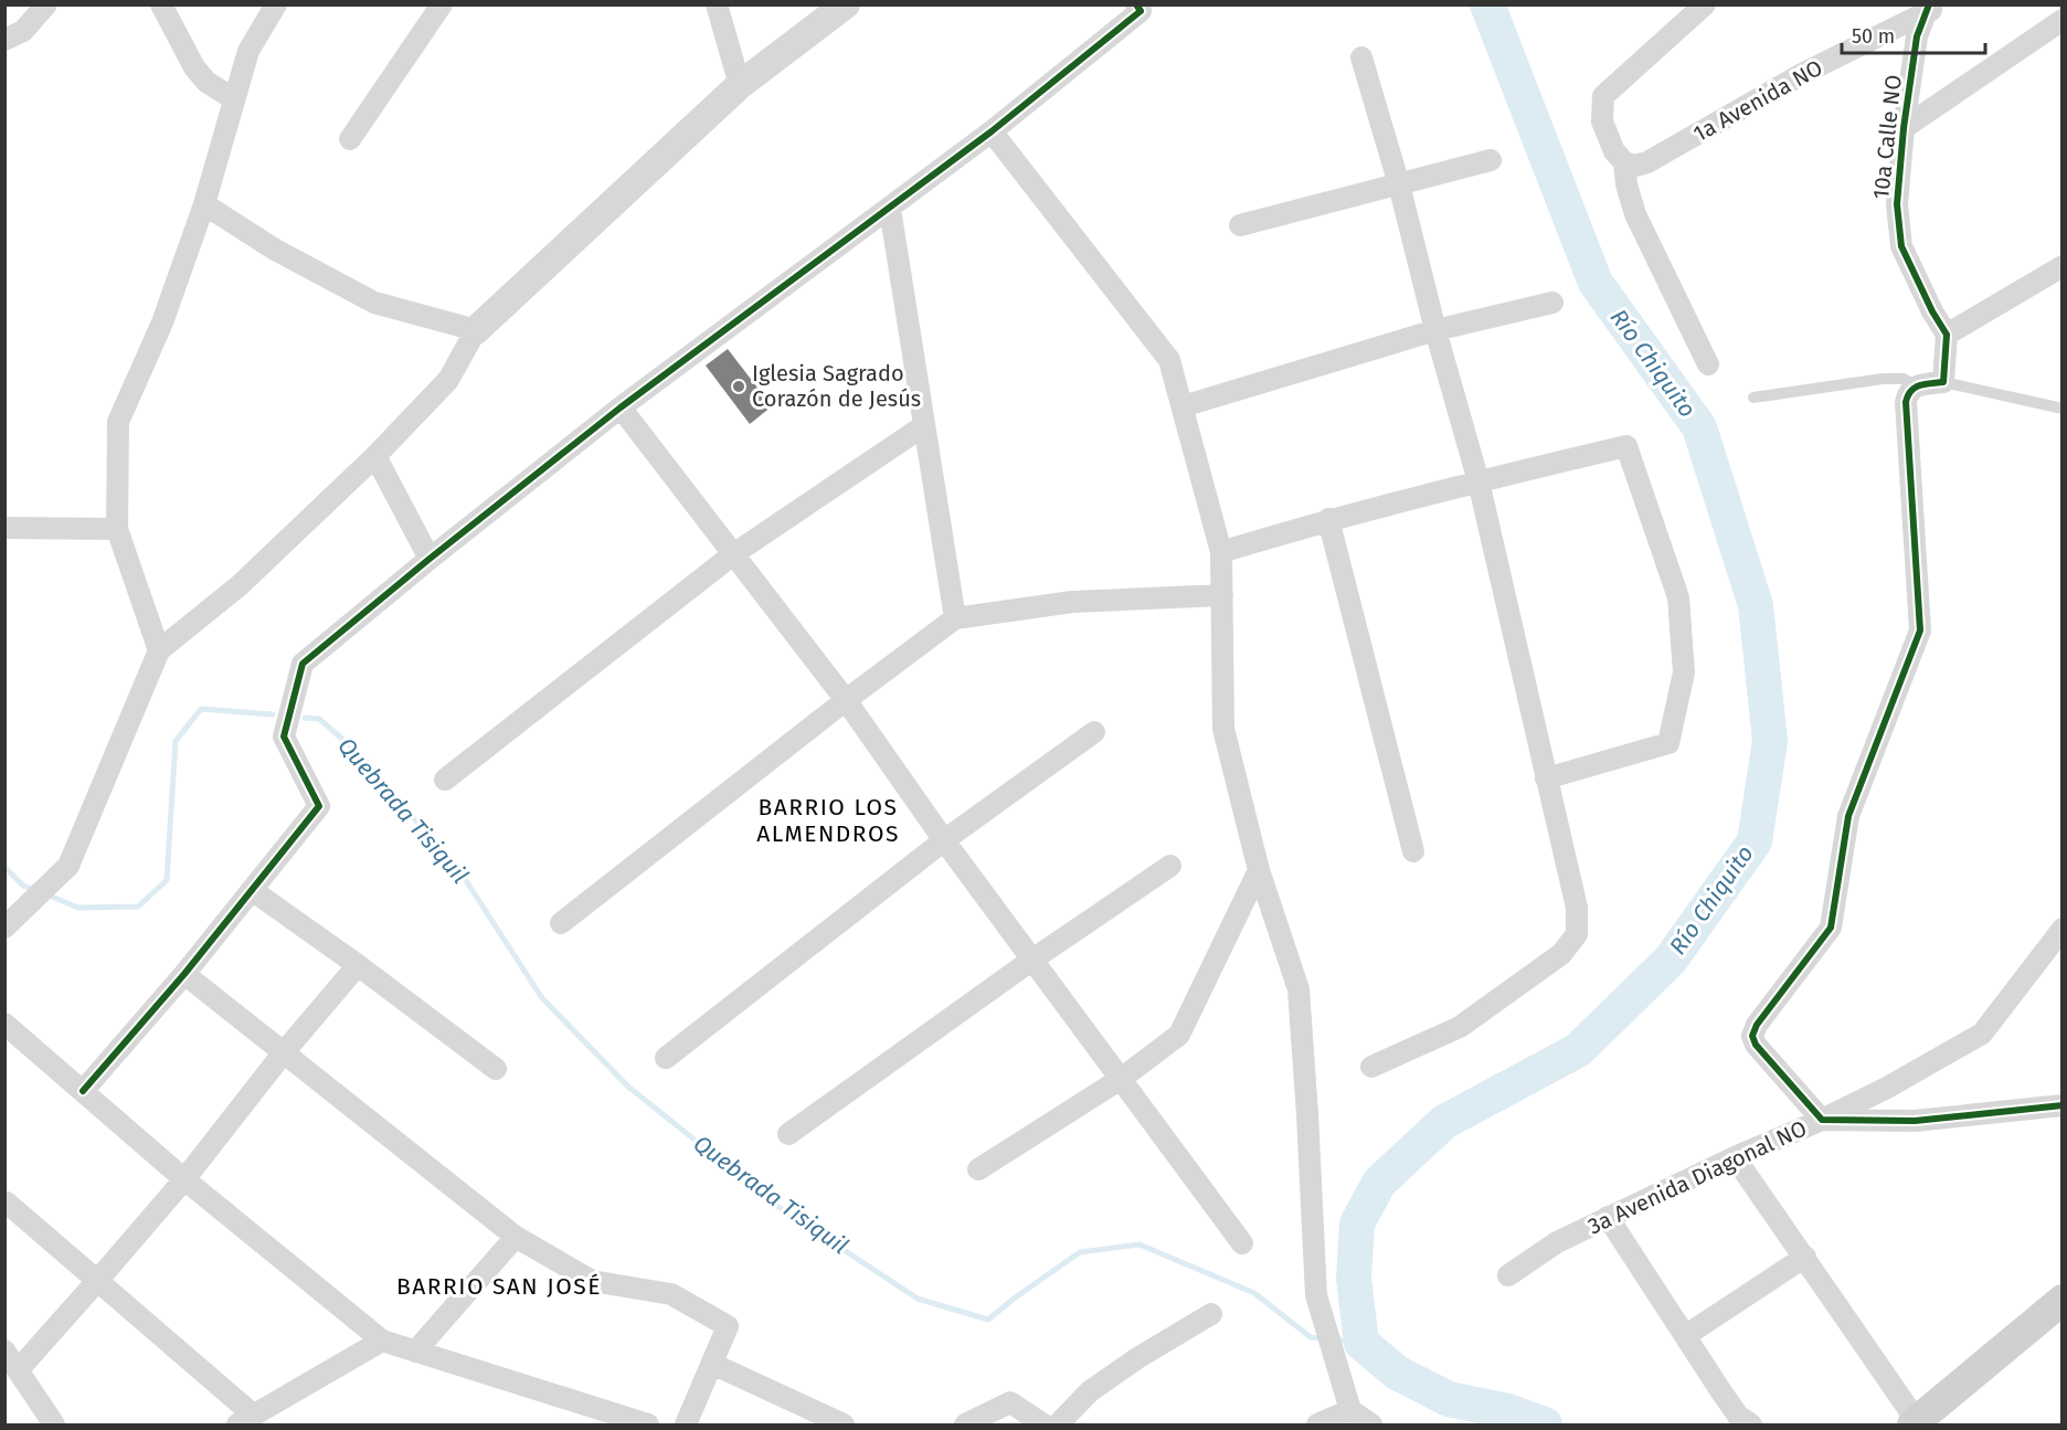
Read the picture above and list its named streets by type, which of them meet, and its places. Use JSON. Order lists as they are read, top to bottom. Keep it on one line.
{"streets":{"street":["1a Avenida NO","10a Calle NO","3a Avenida Diagonal NO"]},"crossings":[["1a Avenida NO","10a Calle NO"]],"districts":["BARRIO LOS ALMENDROS","BARRIO SAN JOSÉ"],"water":["Río Chiquito","Quebrada Tisiquil"],"places":["Iglesia Sagrado Corazón de Jesús"],"scale_bar":"50 m"}
